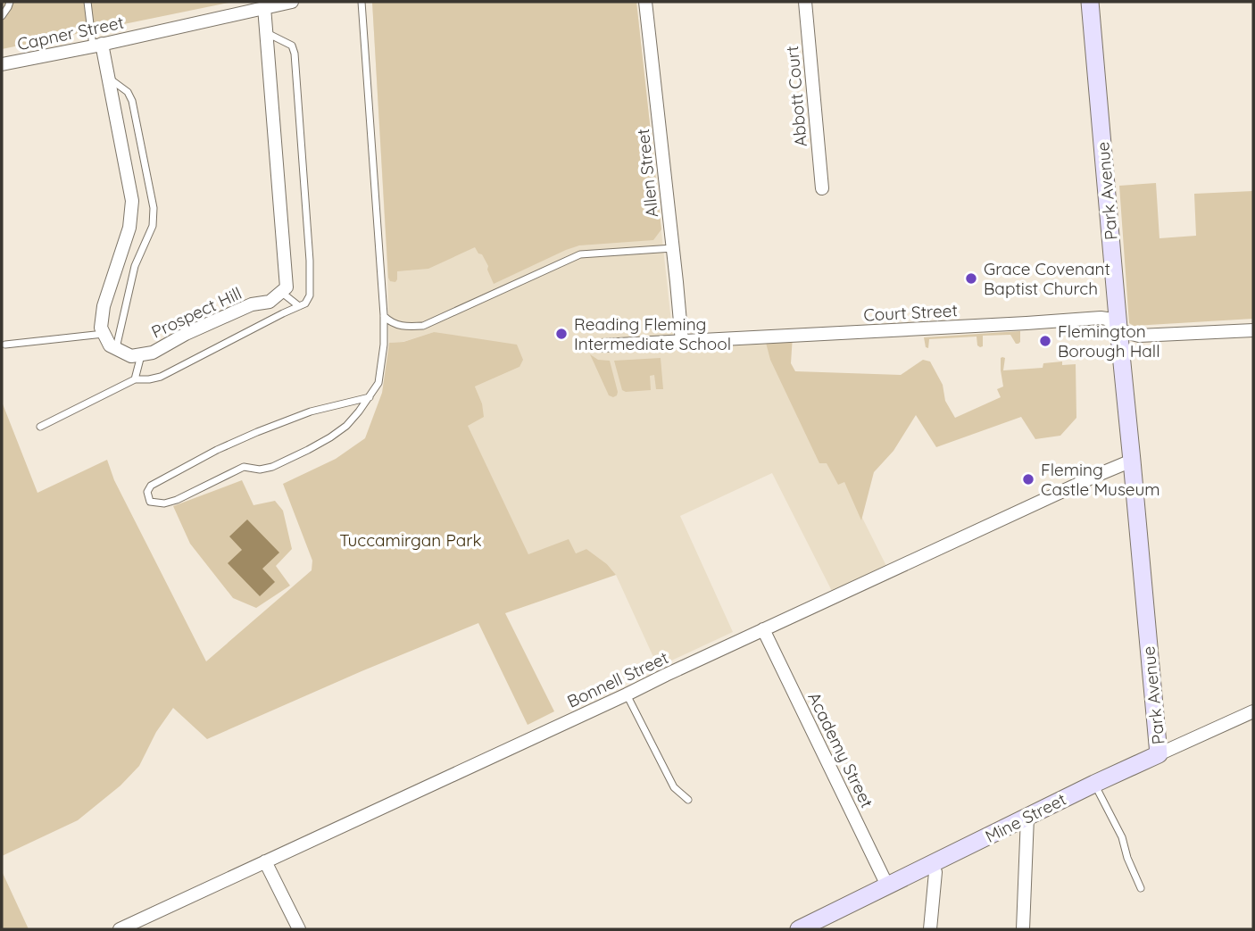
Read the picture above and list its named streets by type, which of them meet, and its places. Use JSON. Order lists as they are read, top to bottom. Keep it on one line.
{"streets":{"street":["Capner Street","Abbott Court","Allen Street","Park Avenue","Prospect Hill","Court Street","Bonnell Street","Academy Street","Mine Street"]},"crossings":[["Allen Street","Court Street"],["Park Avenue","Court Street"],["Park Avenue","Bonnell Street"],["Park Avenue","Mine Street"],["Bonnell Street","Academy Street"],["Academy Street","Mine Street"]],"parks":["Tuccamirgan Park"],"places":["Grace Covenant Baptist Church","Reading Fleming Intermediate School","Flemington Borough Hall","Fleming Castle Museum"]}
